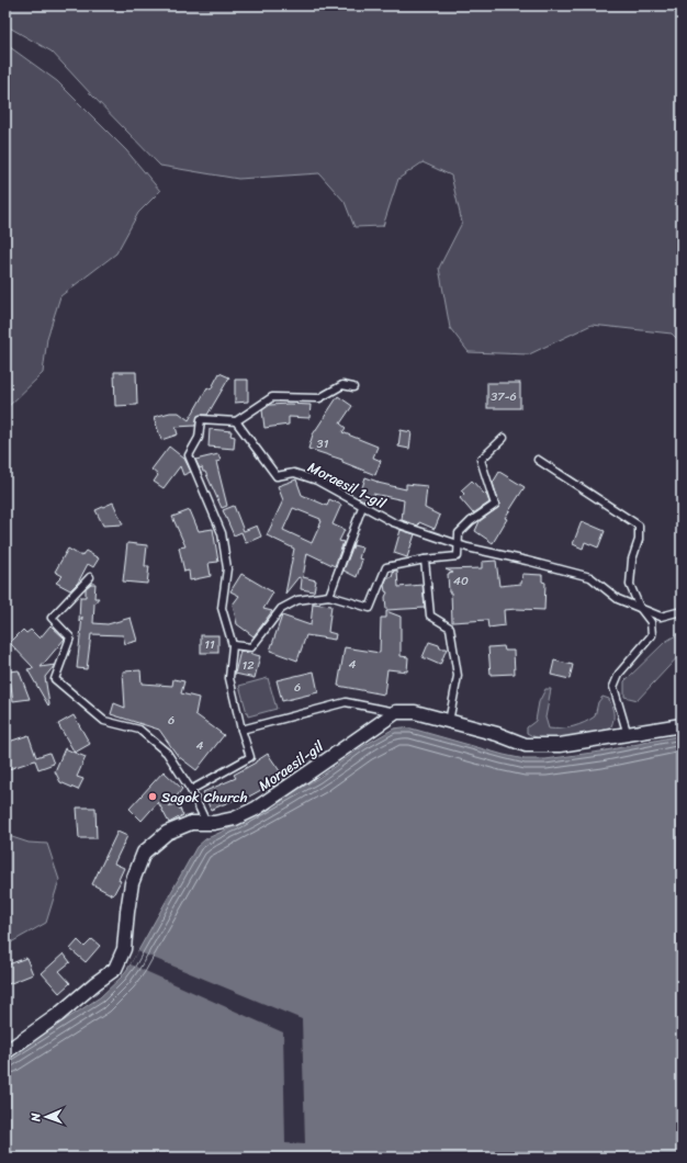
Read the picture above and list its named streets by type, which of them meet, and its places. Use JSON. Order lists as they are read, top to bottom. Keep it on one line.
{"streets":{"street":["Moraesil-gil"],"lane":["Moraesil 1-gil"]},"places":["Sagok Church"],"house_numbers":["37-6","31","40","11","4","12","6","6","4"],"north":"left"}
